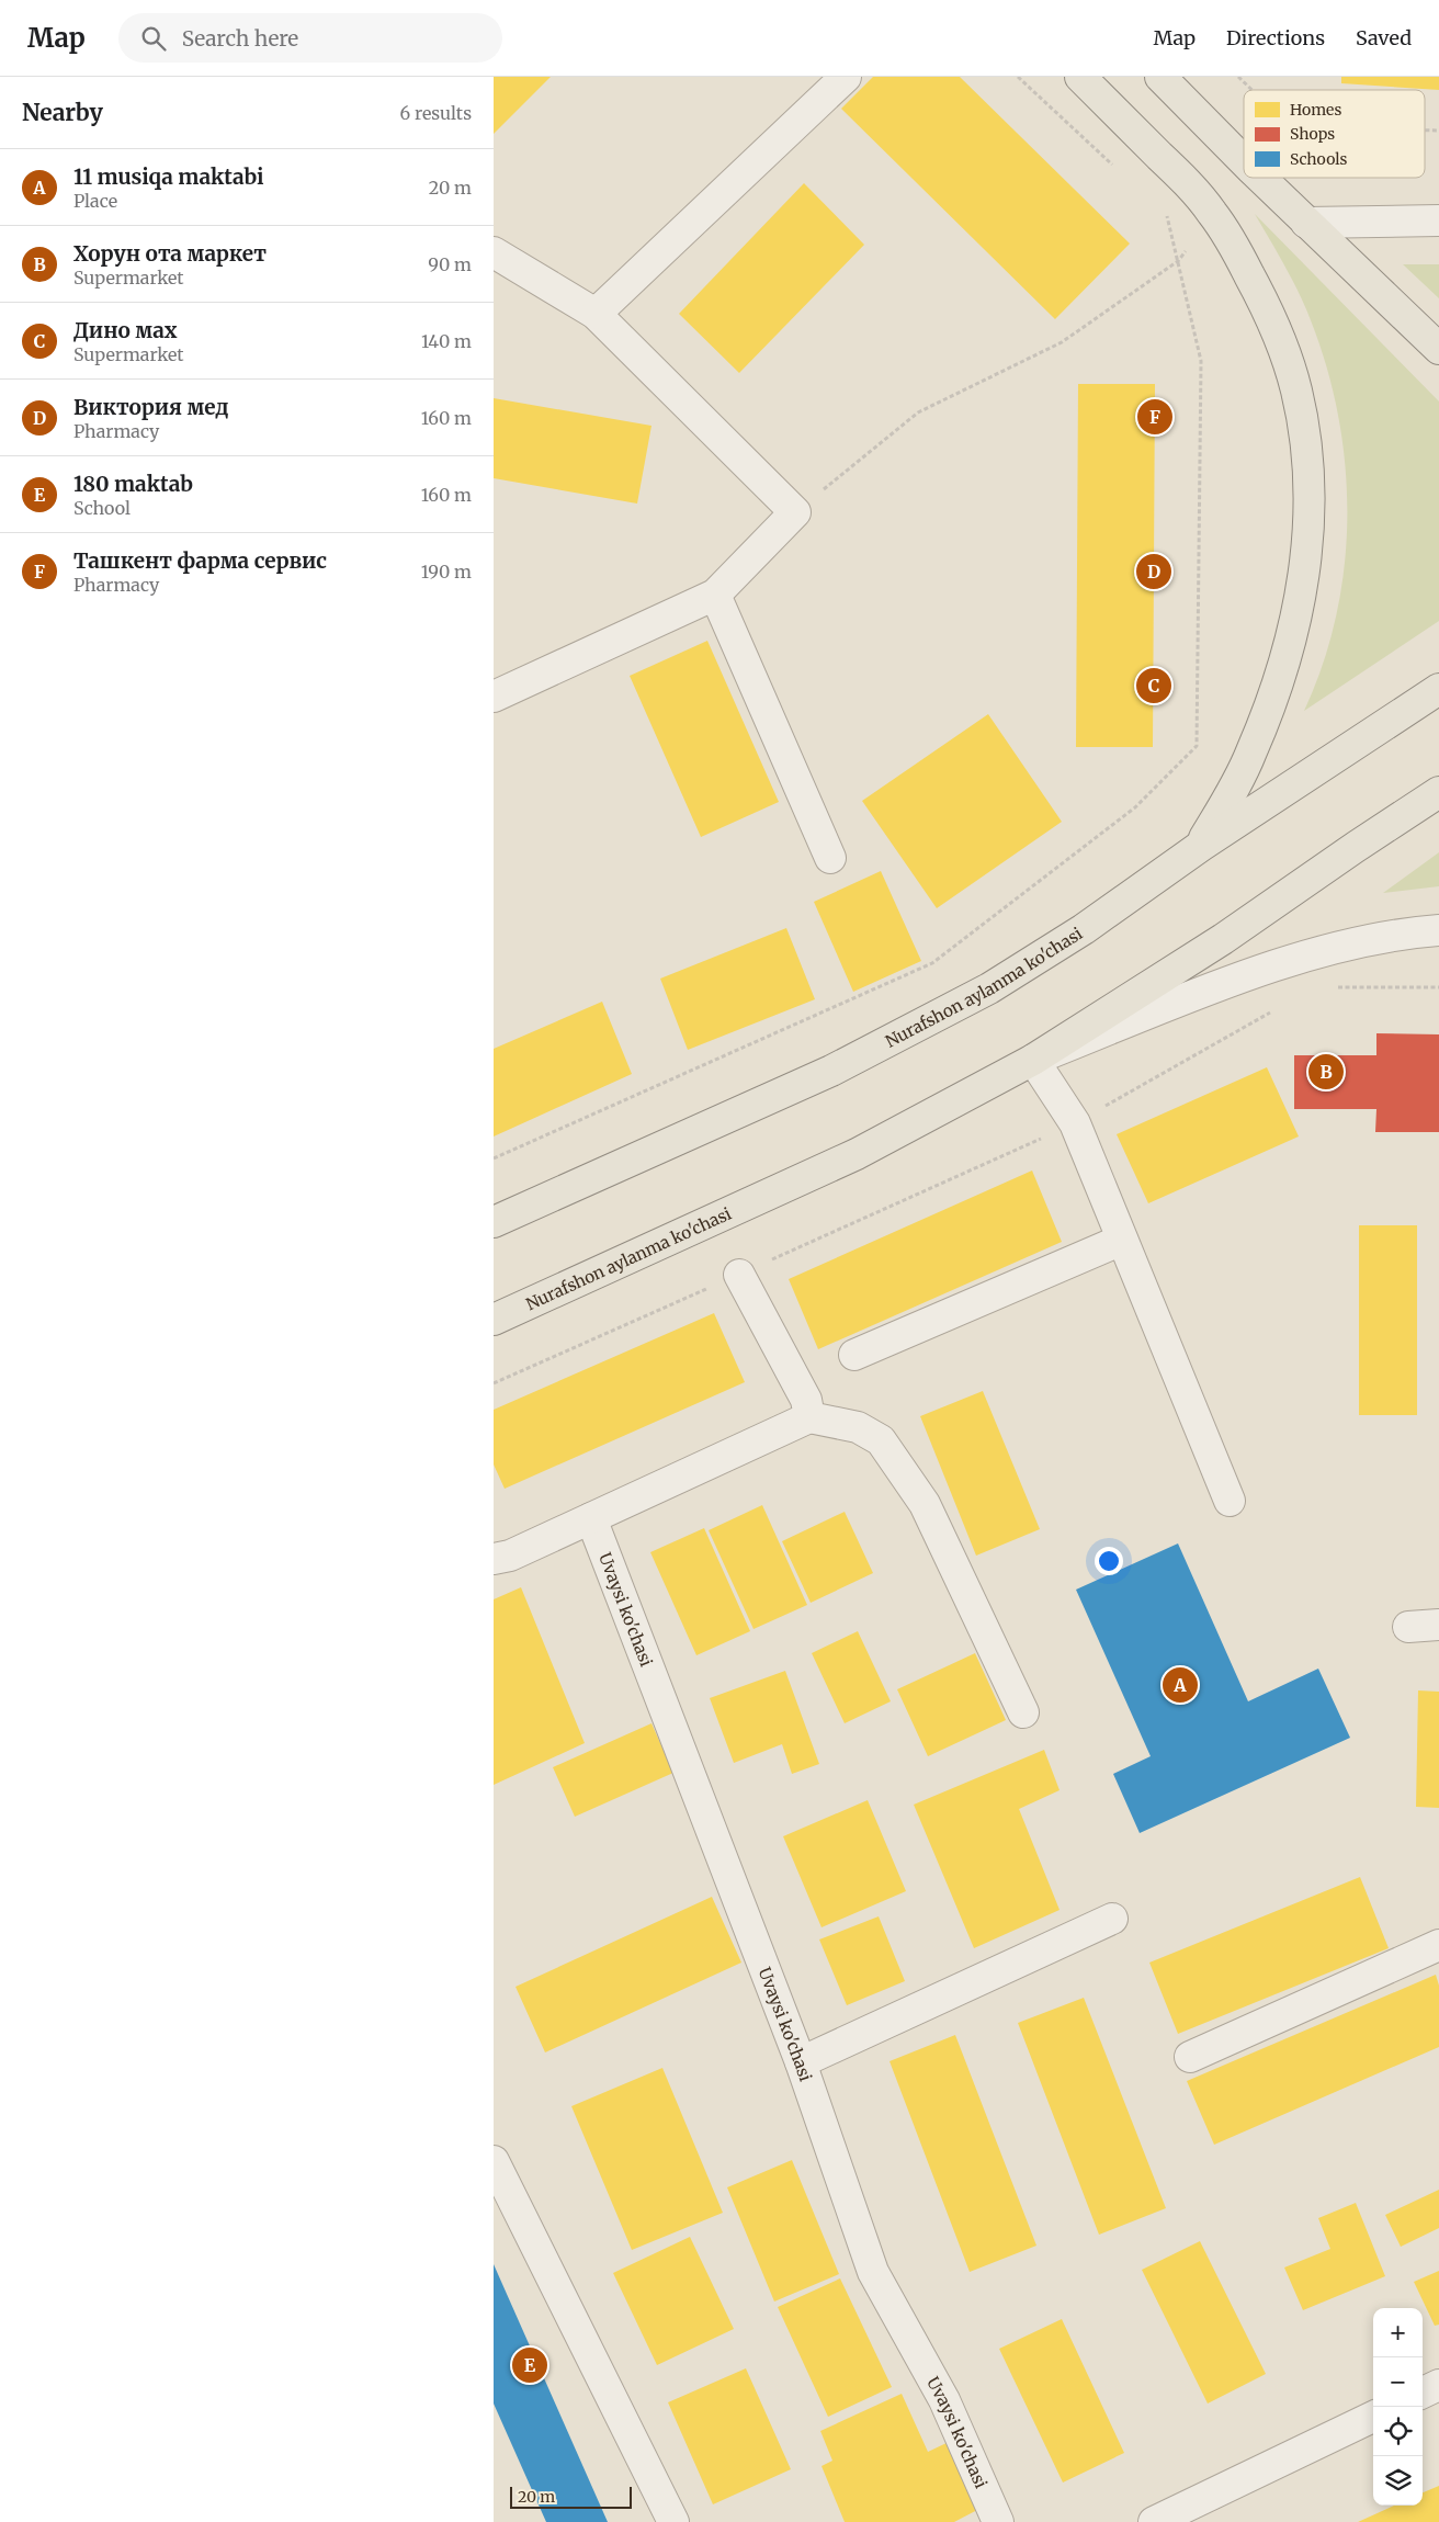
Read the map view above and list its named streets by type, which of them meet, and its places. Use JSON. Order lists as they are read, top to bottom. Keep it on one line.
{"streets":{"main road":["Nurafshon aylanma ko'chasi"],"street":["Uvaysi ko'chasi"]},"legend":["Homes","Shops","Schools"],"scale_bar":"20 m","page":{"header":"Map","search":"Search here","nav":["Map","Directions","Saved"],"heading":["Nearby","6 results"],"list":[{"mark":"A","name":"11 musiqa maktabi","note":"Place","value":"20 m"},{"mark":"B","name":"Хорун ота маркет","note":"Supermarket","value":"90 m"},{"mark":"C","name":"Дино мах","note":"Supermarket","value":"140 m"},{"mark":"D","name":"Виктория мед","note":"Pharmacy","value":"160 m"},{"mark":"E","name":"180 maktab","note":"School","value":"160 m"},{"mark":"F","name":"Ташкент фарма сервис","note":"Pharmacy","value":"190 m"}],"pins":["F","D","C","B","A","E"],"map_buttons":["+","−"],"scale":"20 m"}}
